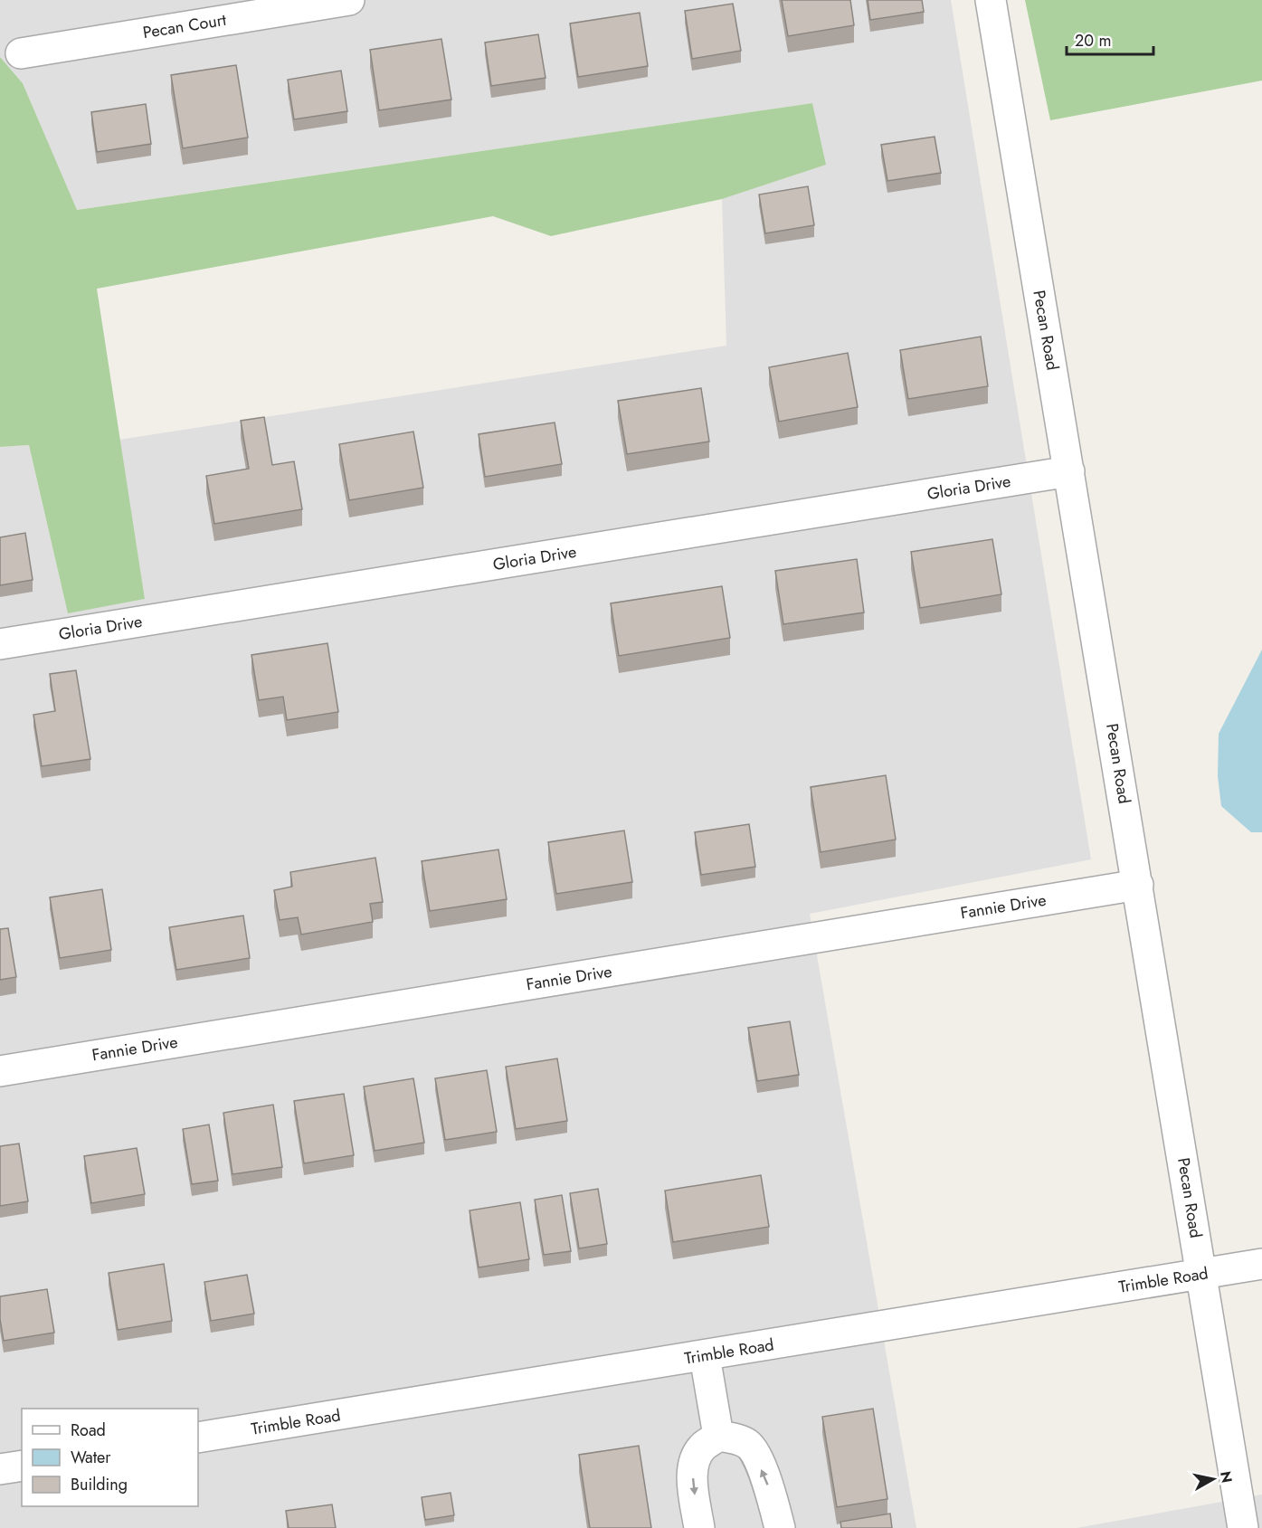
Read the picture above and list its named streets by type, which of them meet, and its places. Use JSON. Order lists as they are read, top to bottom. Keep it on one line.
{"streets":{"street":["Pecan Court","Pecan Road","Gloria Drive","Fannie Drive","Trimble Road"]},"crossings":[["Pecan Road","Gloria Drive"],["Pecan Road","Fannie Drive"],["Pecan Road","Trimble Road"]],"legend":["Road","Water","Building"],"scale_bar":"20 m","north":"right"}
